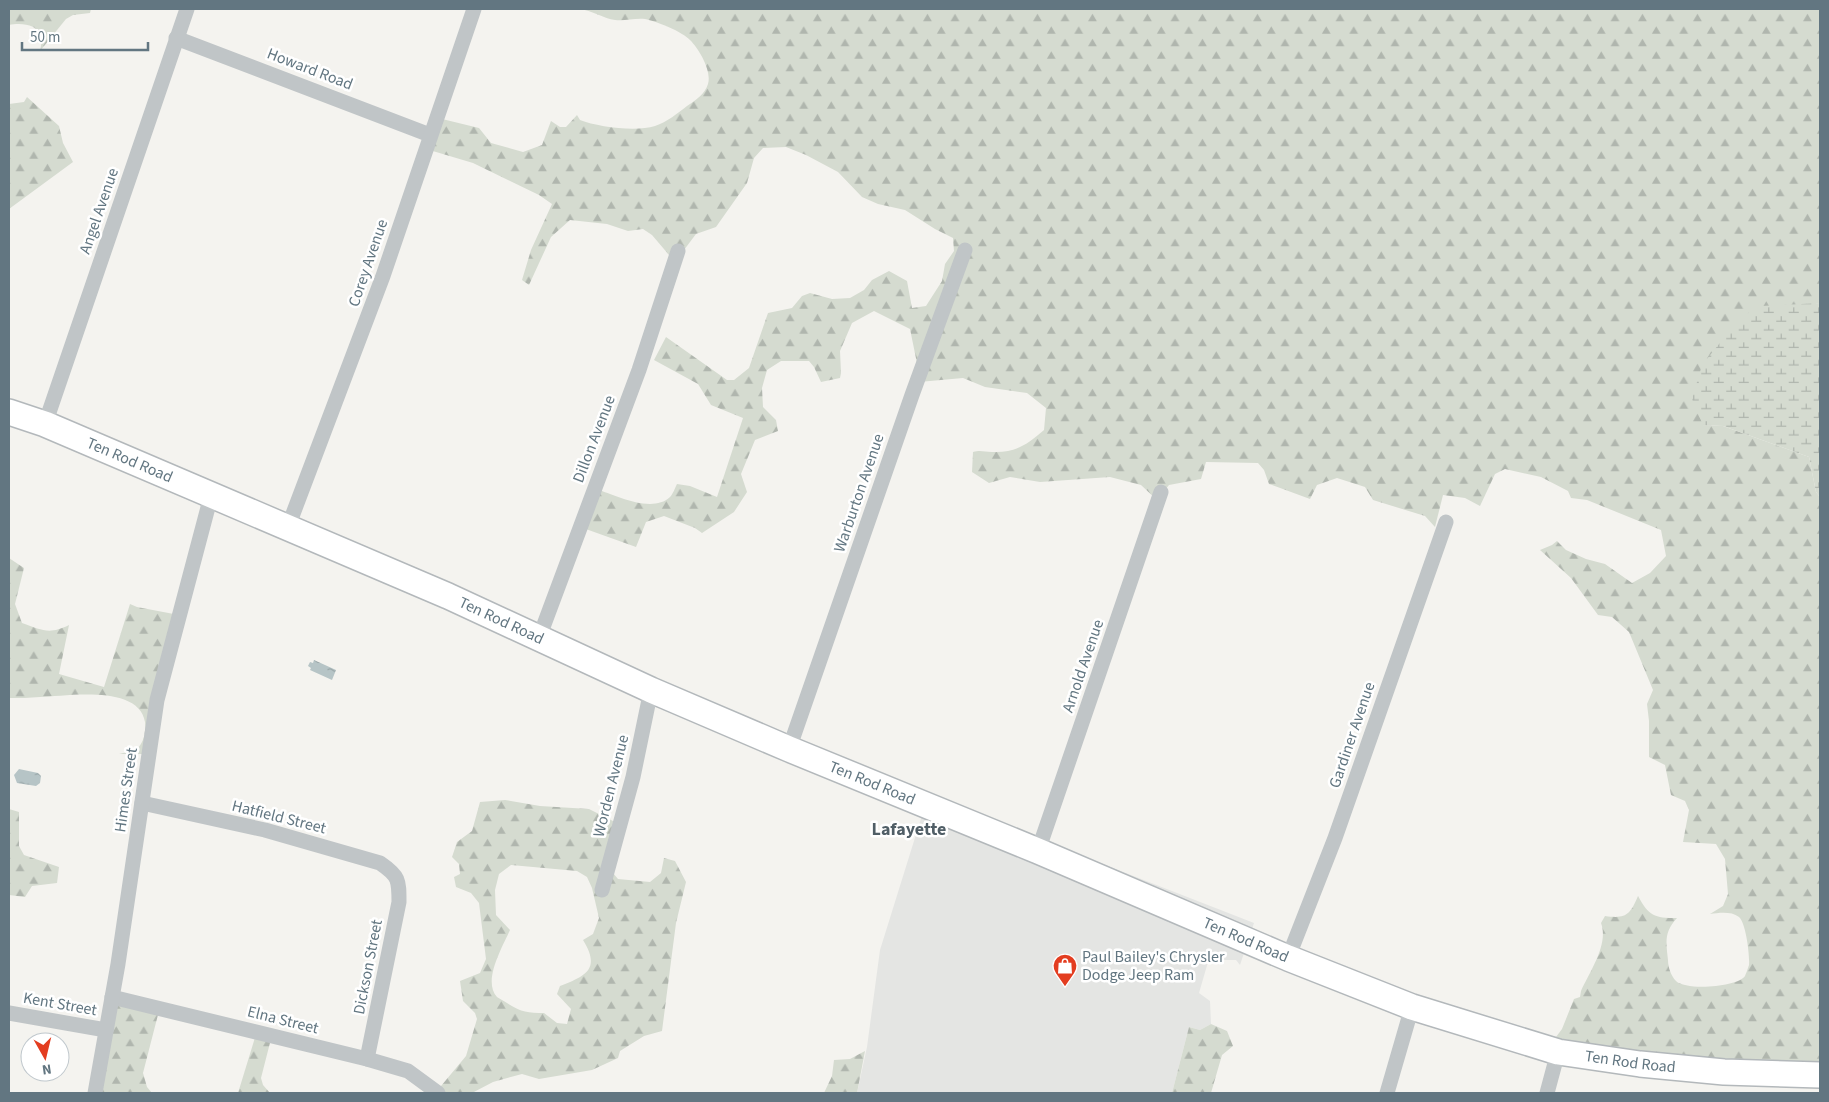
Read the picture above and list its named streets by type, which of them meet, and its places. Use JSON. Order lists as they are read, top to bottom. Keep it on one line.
{"streets":{"main road":["Ten Rod Road"],"street":["Howard Road","Angel Avenue","Corey Avenue","Dillon Avenue","Warburton Avenue","Arnold Avenue","Gardiner Avenue","Worden Avenue","Himes Street","Hatfield Street","Dickson Street","Kent Street","Elna Street"]},"crossings":[["Howard Road","Angel Avenue"],["Howard Road","Corey Avenue"],["Angel Avenue","Ten Rod Road"],["Corey Avenue","Ten Rod Road"],["Dillon Avenue","Ten Rod Road"],["Ten Rod Road","Warburton Avenue"],["Ten Rod Road","Arnold Avenue"],["Ten Rod Road","Gardiner Avenue"],["Ten Rod Road","Worden Avenue"],["Ten Rod Road","Himes Street"],["Himes Street","Hatfield Street"],["Himes Street","Kent Street"],["Himes Street","Elna Street"],["Hatfield Street","Dickson Street"],["Dickson Street","Elna Street"]],"districts":["Lafayette"],"places":{"shop":["Paul Bailey's Chrysler Dodge Jeep Ram"]},"scale_bar":"50 m","north":"bottom"}
